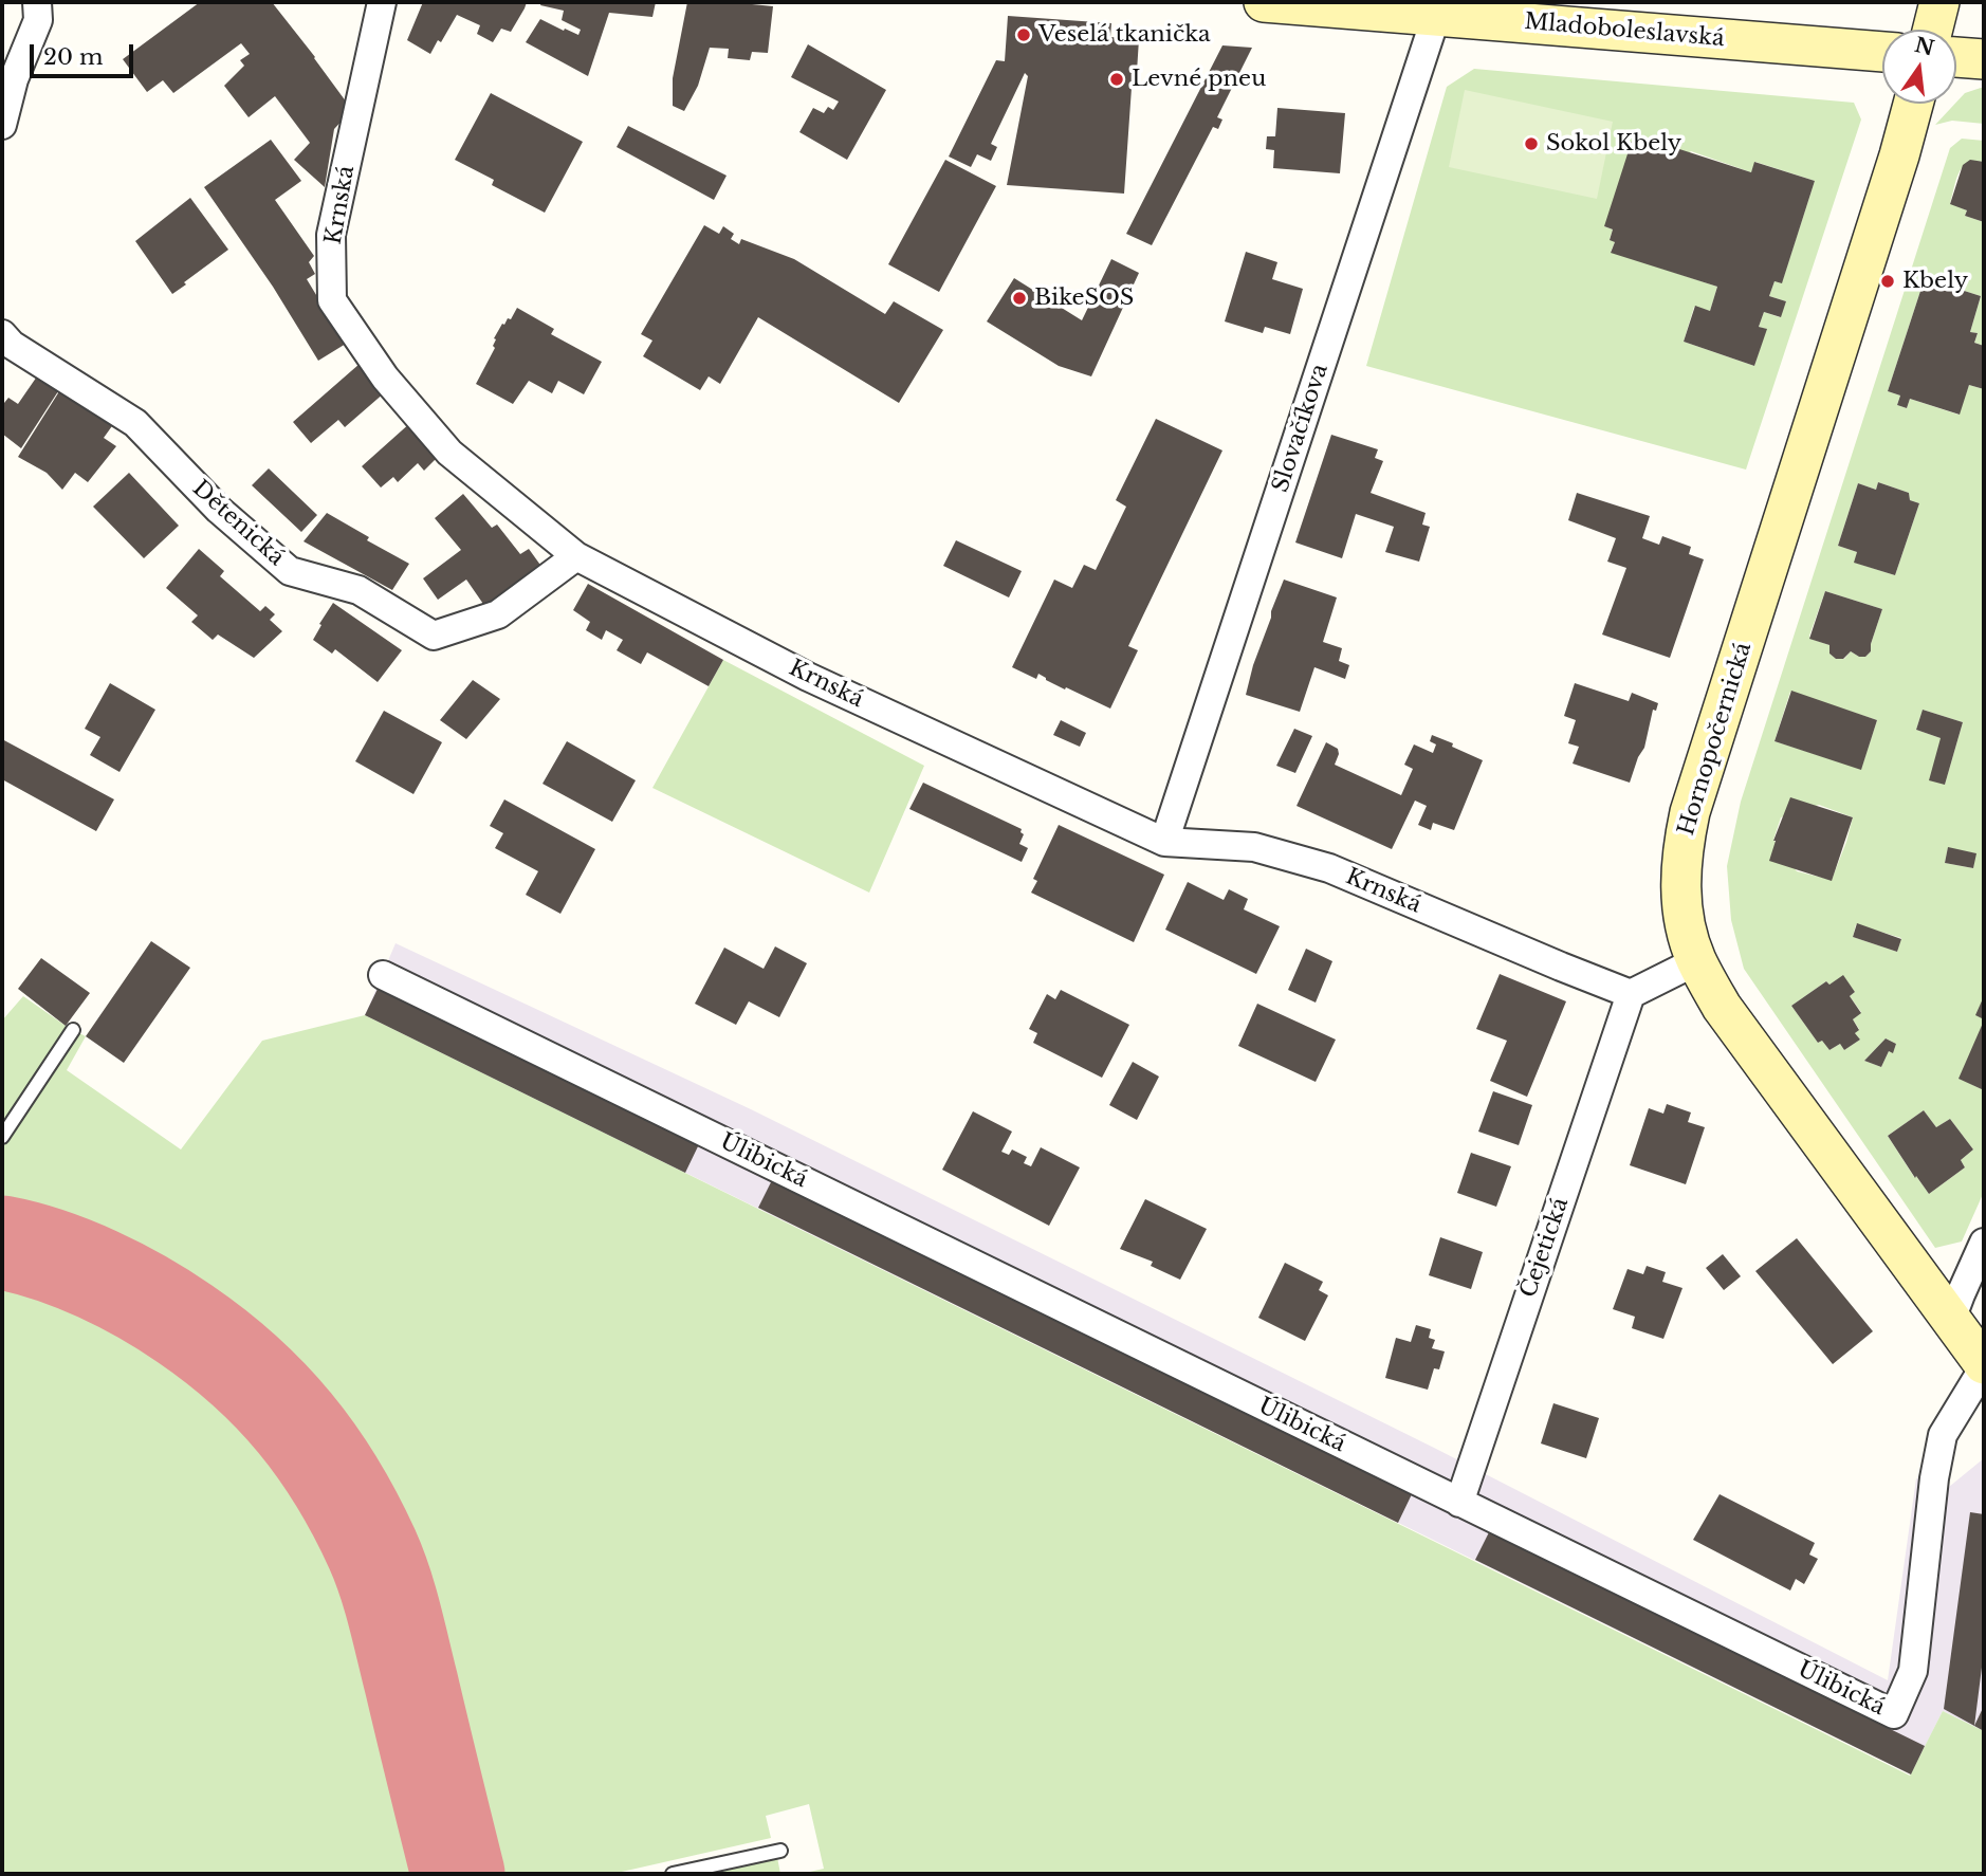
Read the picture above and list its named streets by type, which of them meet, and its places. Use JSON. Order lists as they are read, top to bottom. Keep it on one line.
{"streets":{"street":["Mladoboleslavská","Krnská","Slovačíkova","Dětenická","Hornopočernická","Úlibická","Čejetická"]},"crossings":[["Mladoboleslavská","Slovačíkova"],["Krnská","Slovačíkova"],["Krnská","Dětenická"],["Krnská","Čejetická"],["Hornopočernická","Úlibická"],["Úlibická","Čejetická"]],"places":["Veselá tkanička","Levné pneu","Sokol Kbely","Kbely","BikeSOS"],"scale_bar":"20 m","north":"top"}
